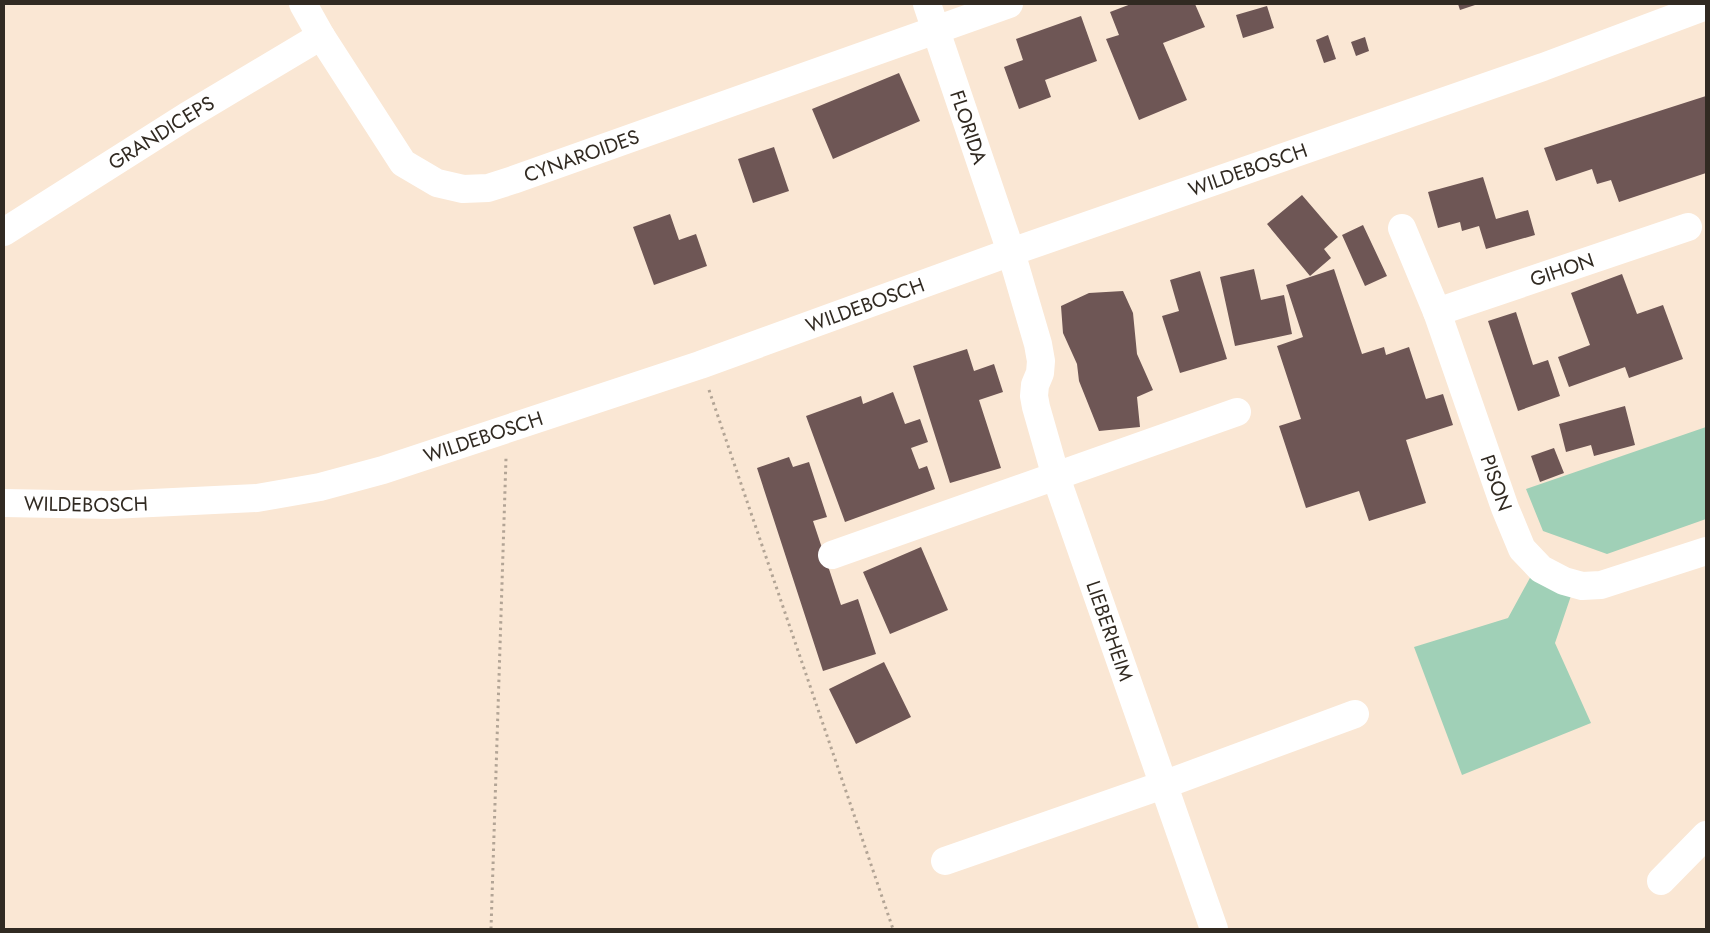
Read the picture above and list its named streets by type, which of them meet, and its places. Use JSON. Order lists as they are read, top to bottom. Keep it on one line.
{"streets":{"street":["FLORIDA","GRANDICEPS","CYNAROIDES","WILDEBOSCH","GIHON","PISON","LIEBERHEIM"]},"crossings":[["FLORIDA","CYNAROIDES"],["FLORIDA","WILDEBOSCH"],["FLORIDA","LIEBERHEIM"],["GRANDICEPS","CYNAROIDES"],["WILDEBOSCH","LIEBERHEIM"],["GIHON","PISON"]]}
